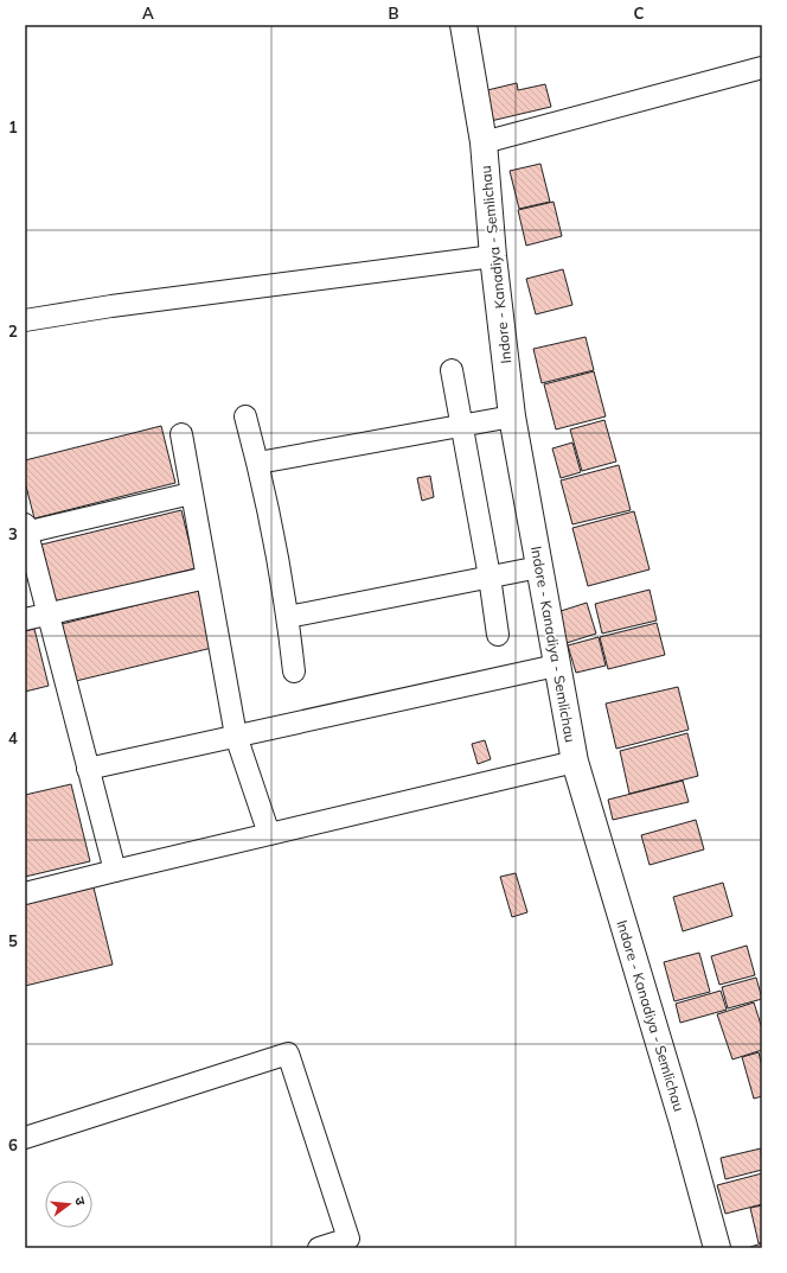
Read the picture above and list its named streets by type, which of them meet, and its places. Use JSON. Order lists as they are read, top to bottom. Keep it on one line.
{"streets":{"main road":["Indore - Kanadiya - Semlichau"]},"north":"right","grid":{"columns":["A","B","C"],"rows":["1","2","3","4","5","6"]}}
